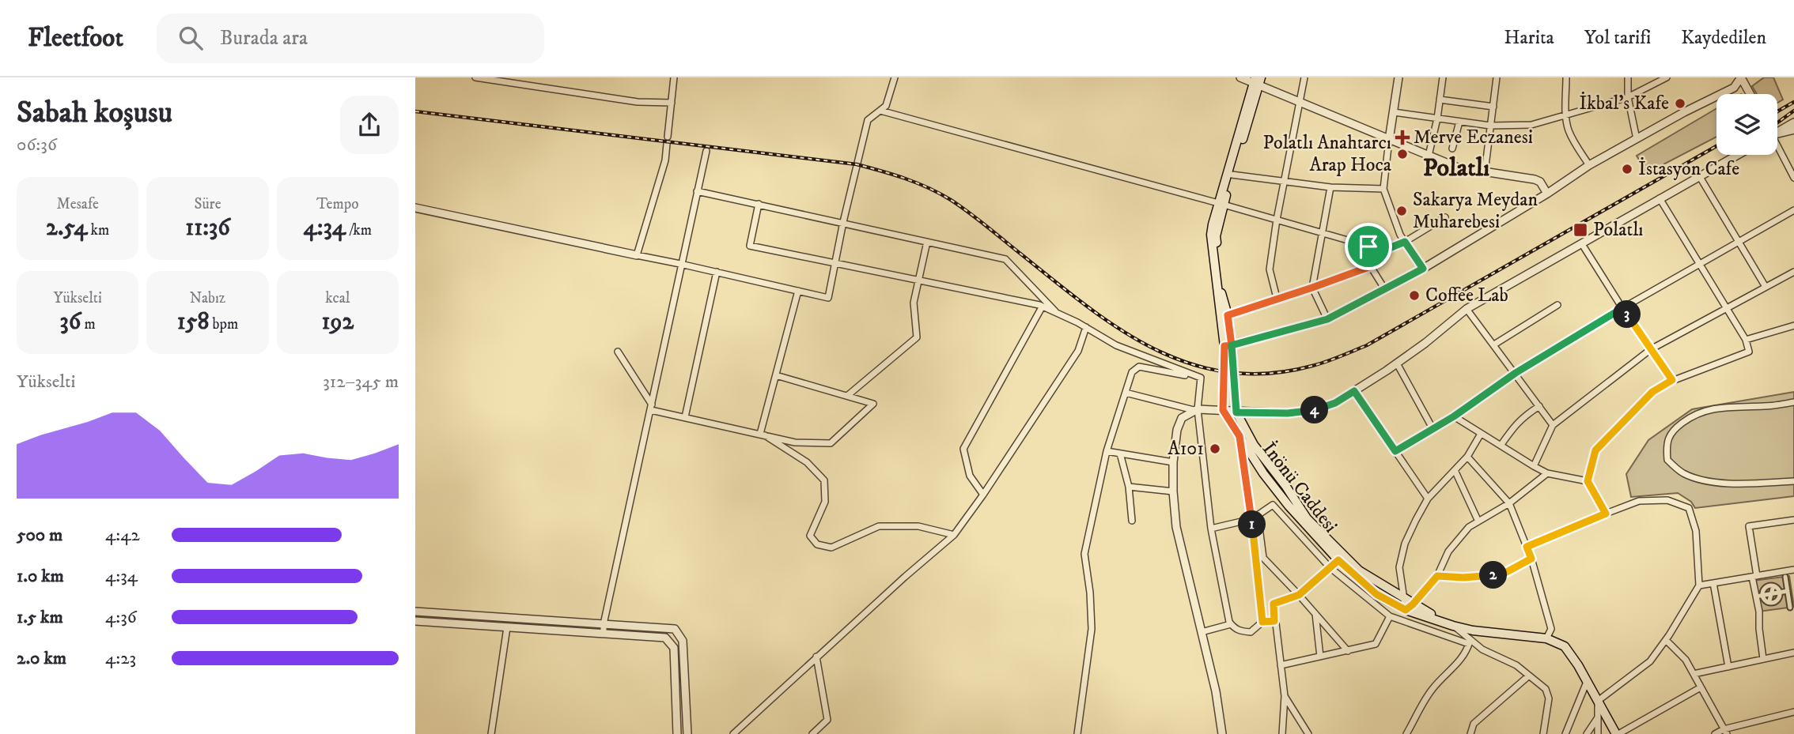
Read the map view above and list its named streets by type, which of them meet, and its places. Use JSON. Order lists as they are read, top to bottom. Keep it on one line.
{"streets":{"main road":["İnönü Caddesi"]},"districts":["Polatlı"],"places":{"other":["İkbal's Kafe","Polatlı Anahtarcı Arap Hoca","İstasyon Cafe","Sakarya Meydan Muharebesi","Coffee Lab","A101"],"health":["Merve Eczanesi"],"transit":["Polatlı"]},"page":{"header":"Fleetfoot","search":"Burada ara","nav":["Harita","Yol tarifi","Kaydedilen"],"heading":["Sabah koşusu","06:36"],"stats":[["Mesafe","2.54 km"],["Süre","11:36"],["Tempo","4:34 /km"],["Yükselti","36 m"],["Nabız","158 bpm"],["kcal","192"]],"pins":["3","4","1","2"],"chart":["Yükselti","312–345 m"],"list":[{"name":"500 m","note":"4:42"},{"name":"1.0 km","note":"4:34"},{"name":"1.5 km","note":"4:36"},{"name":"2.0 km","note":"4:23"}]}}
